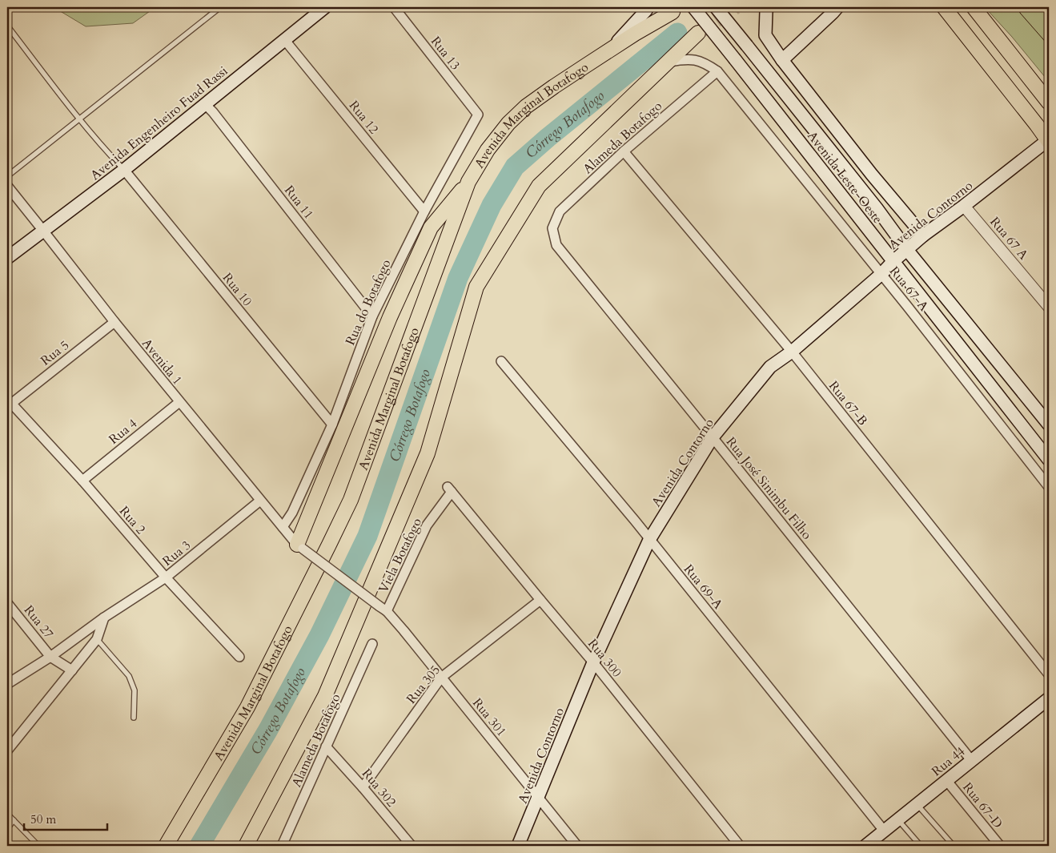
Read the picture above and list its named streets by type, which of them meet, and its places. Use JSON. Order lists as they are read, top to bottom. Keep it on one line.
{"streets":{"main road":["Avenida Marginal Botafogo","Avenida Engenheiro Fuad Rassi","Avenida Leste-Oeste","Avenida Contorno","Rua 44"],"street":["Rua 13","Rua 12","Alameda Botafogo","Rua 11","Rua 67 A","Rua 67-A","Rua 10","Rua do Botafogo","Rua 5","Avenida 1","Rua 67-B","Rua 4","Rua José Sinimbu Filho","Rua 2","Rua 3","Viela Botafogo","Rua 69-A","Rua 27","Rua 300","Rua 305","Rua 301","Rua 302","Rua 67-D"]},"crossings":[["Rua 13","Rua do Botafogo"],["Rua 12","Avenida Engenheiro Fuad Rassi"],["Rua 12","Rua do Botafogo"],["Avenida Engenheiro Fuad Rassi","Rua 11"],["Avenida Engenheiro Fuad Rassi","Rua 10"],["Avenida Engenheiro Fuad Rassi","Avenida 1"],["Alameda Botafogo","Rua 67-A"],["Alameda Botafogo","Rua 67-B"],["Alameda Botafogo","Rua José Sinimbu Filho"],["Alameda Botafogo","Rua 302"],["Avenida Leste-Oeste","Avenida Contorno"],["Rua 11","Rua do Botafogo"],["Avenida Contorno","Rua 67 A"],["Avenida Contorno","Rua 67-A"],["Avenida Contorno","Rua 67-B"],["Avenida Contorno","Rua José Sinimbu Filho"],["Avenida Contorno","Rua 69-A"],["Avenida Contorno","Rua 300"],["Avenida Contorno","Rua 301"],["Rua 10","Rua do Botafogo"],["Rua do Botafogo","Avenida 1"],["Rua 5","Avenida 1"],["Rua 5","Rua 2"],["Avenida 1","Rua 4"],["Avenida 1","Rua 3"],["Avenida 1","Viela Botafogo"],["Avenida 1","Rua 301"],["Rua 4","Rua 2"],["Rua José Sinimbu Filho","Rua 44"],["Rua 2","Rua 3"],["Rua 3","Rua 27"],["Viela Botafogo","Rua 300"],["Viela Botafogo","Rua 301"],["Rua 69-A","Rua 44"],["Rua 300","Rua 305"],["Rua 305","Rua 301"],["Rua 305","Rua 302"],["Rua 44","Rua 67-D"]],"water":["Córrego Botafogo"],"scale_bar":"50 m"}
